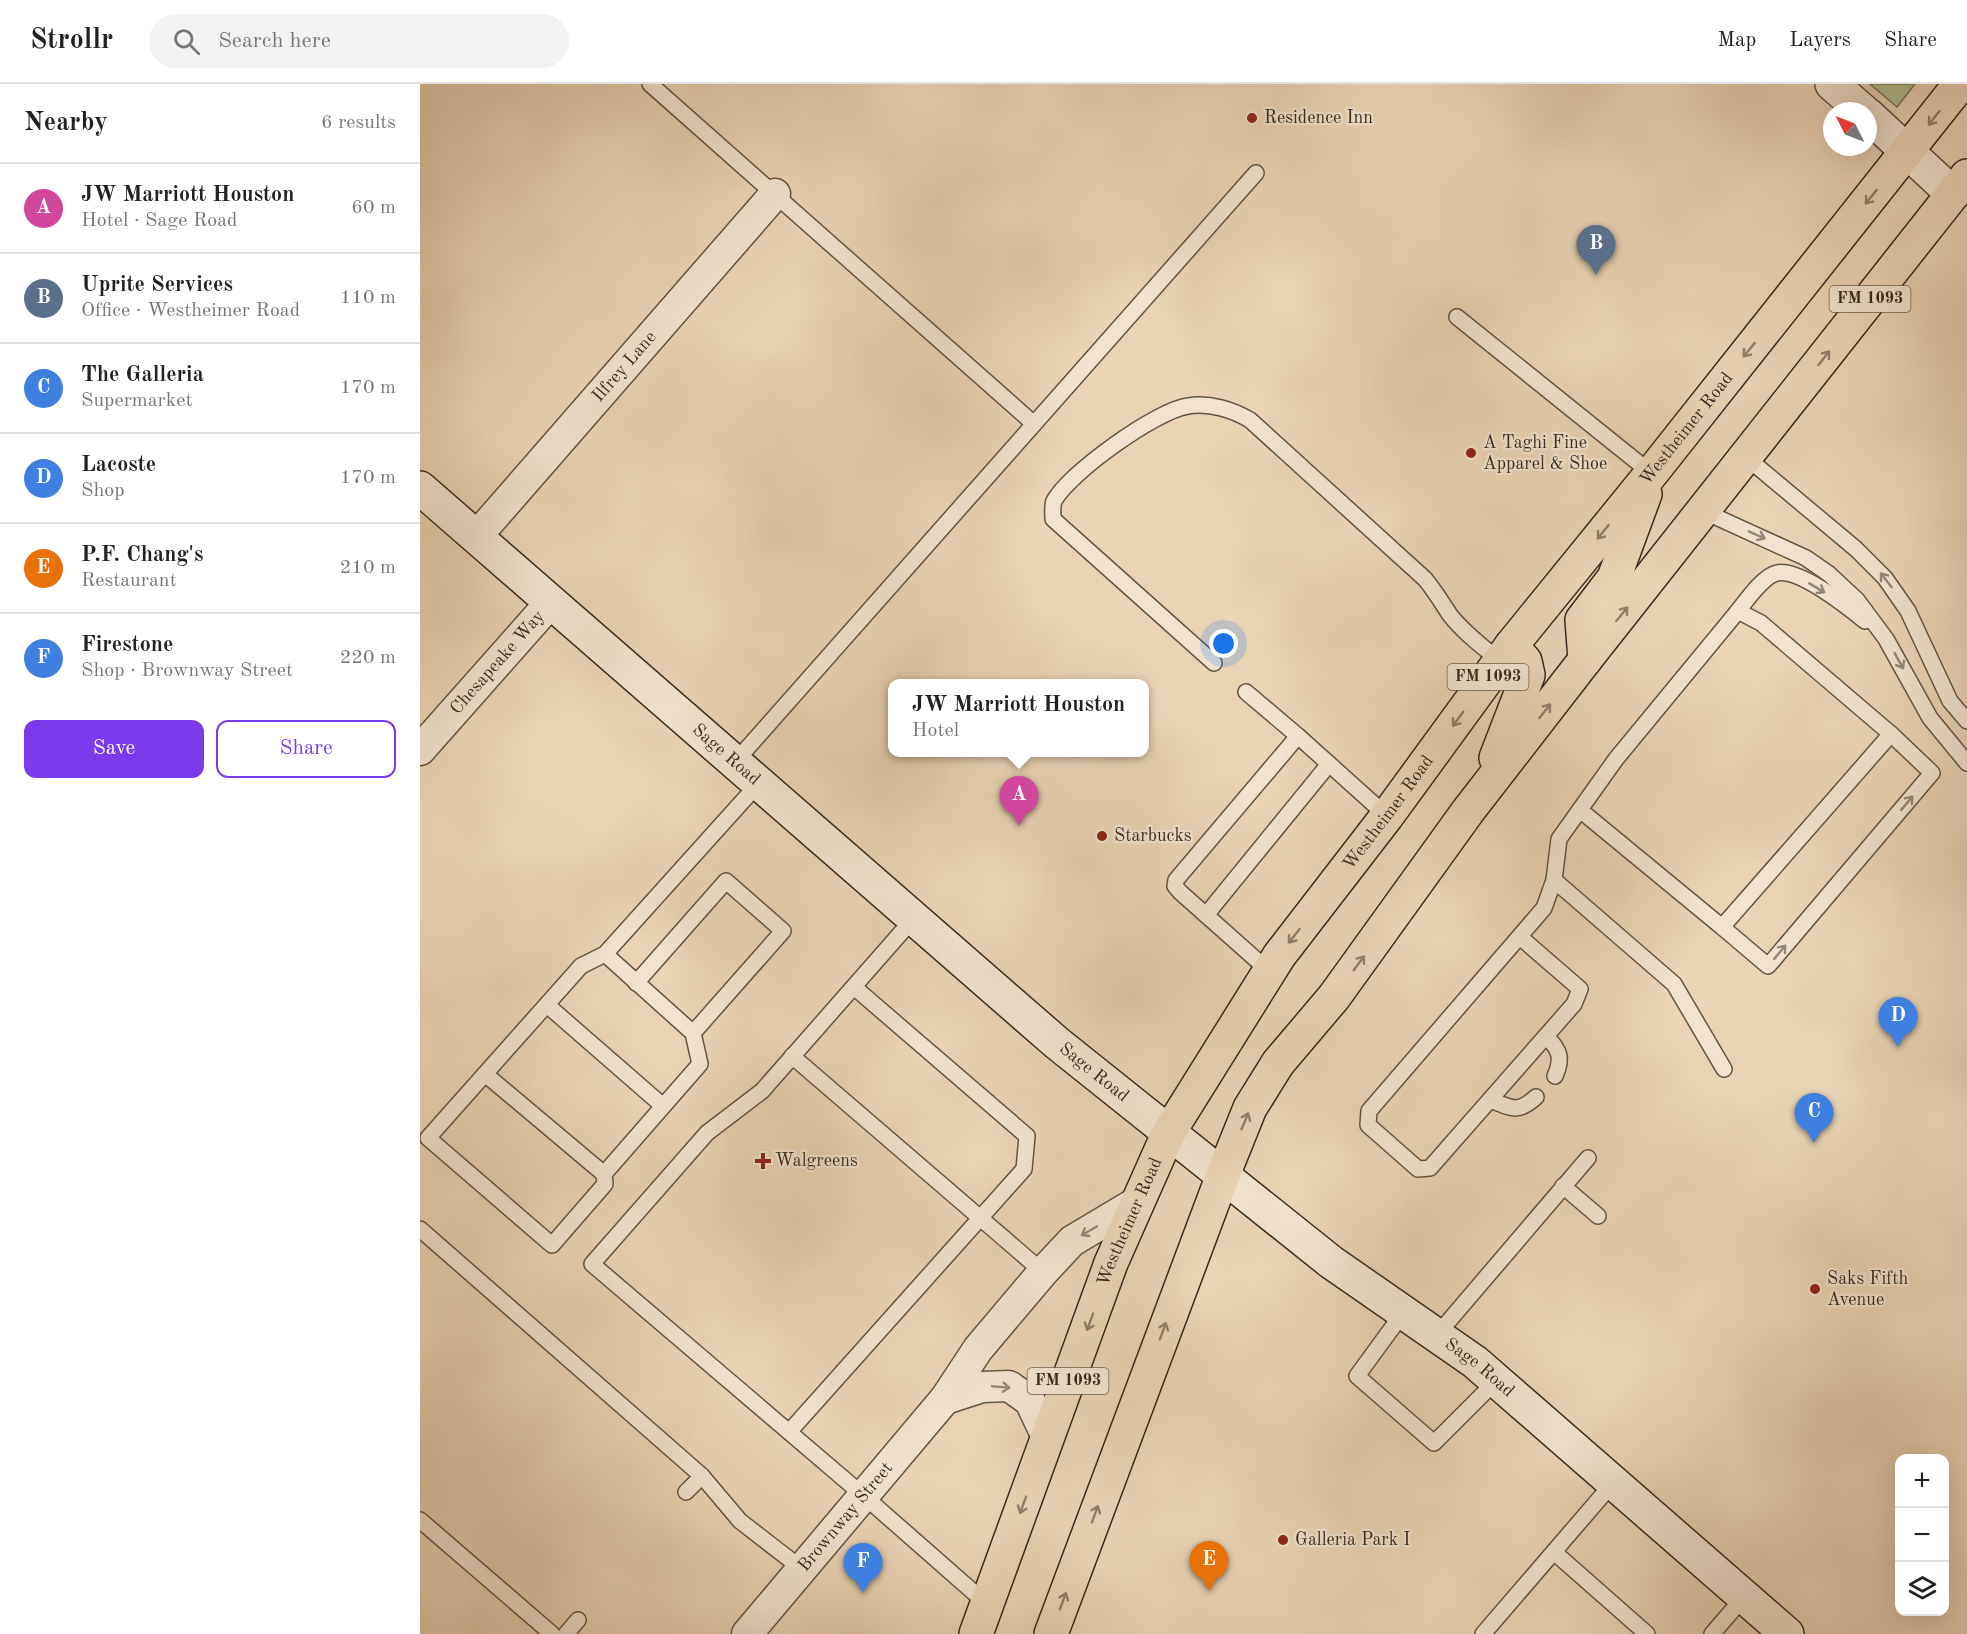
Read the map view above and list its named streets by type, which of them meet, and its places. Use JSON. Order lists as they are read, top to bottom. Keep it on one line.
{"streets":{"main road":["FM 1093","Westheimer Road","Sage Road"],"street":["Ilfrey Lane","Chesapeake Way","Brownway Street"]},"crossings":[["FM 1093","Sage Road"],["Ilfrey Lane","Sage Road"],["Westheimer Road","Sage Road"],["Westheimer Road","Brownway Street"],["Chesapeake Way","Sage Road"]],"places":{"other":["Residence Inn","A Taghi Fine Apparel & Shoe","Starbucks","Saks Fifth Avenue","Galleria Park I"],"health":["Walgreens"]},"north":"top left","page":{"header":"Strollr","search":"Search here","nav":["Map","Layers","Share"],"heading":["Nearby","6 results"],"list":[{"mark":"A","name":"JW Marriott Houston","note":"Hotel · Sage Road","value":"60 m"},{"mark":"B","name":"Uprite Services","note":"Office · Westheimer Road","value":"110 m"},{"mark":"C","name":"The Galleria","note":"Supermarket","value":"170 m"},{"mark":"D","name":"Lacoste","note":"Shop","value":"170 m"},{"mark":"E","name":"P.F. Chang's","note":"Restaurant","value":"210 m"},{"mark":"F","name":"Firestone","note":"Shop · Brownway Street","value":"220 m"}],"pins":["B","A","D","C","E","F"],"popup":["JW Marriott Houston","Hotel"],"buttons":["Save","Share"],"map_buttons":["+","−"]}}
